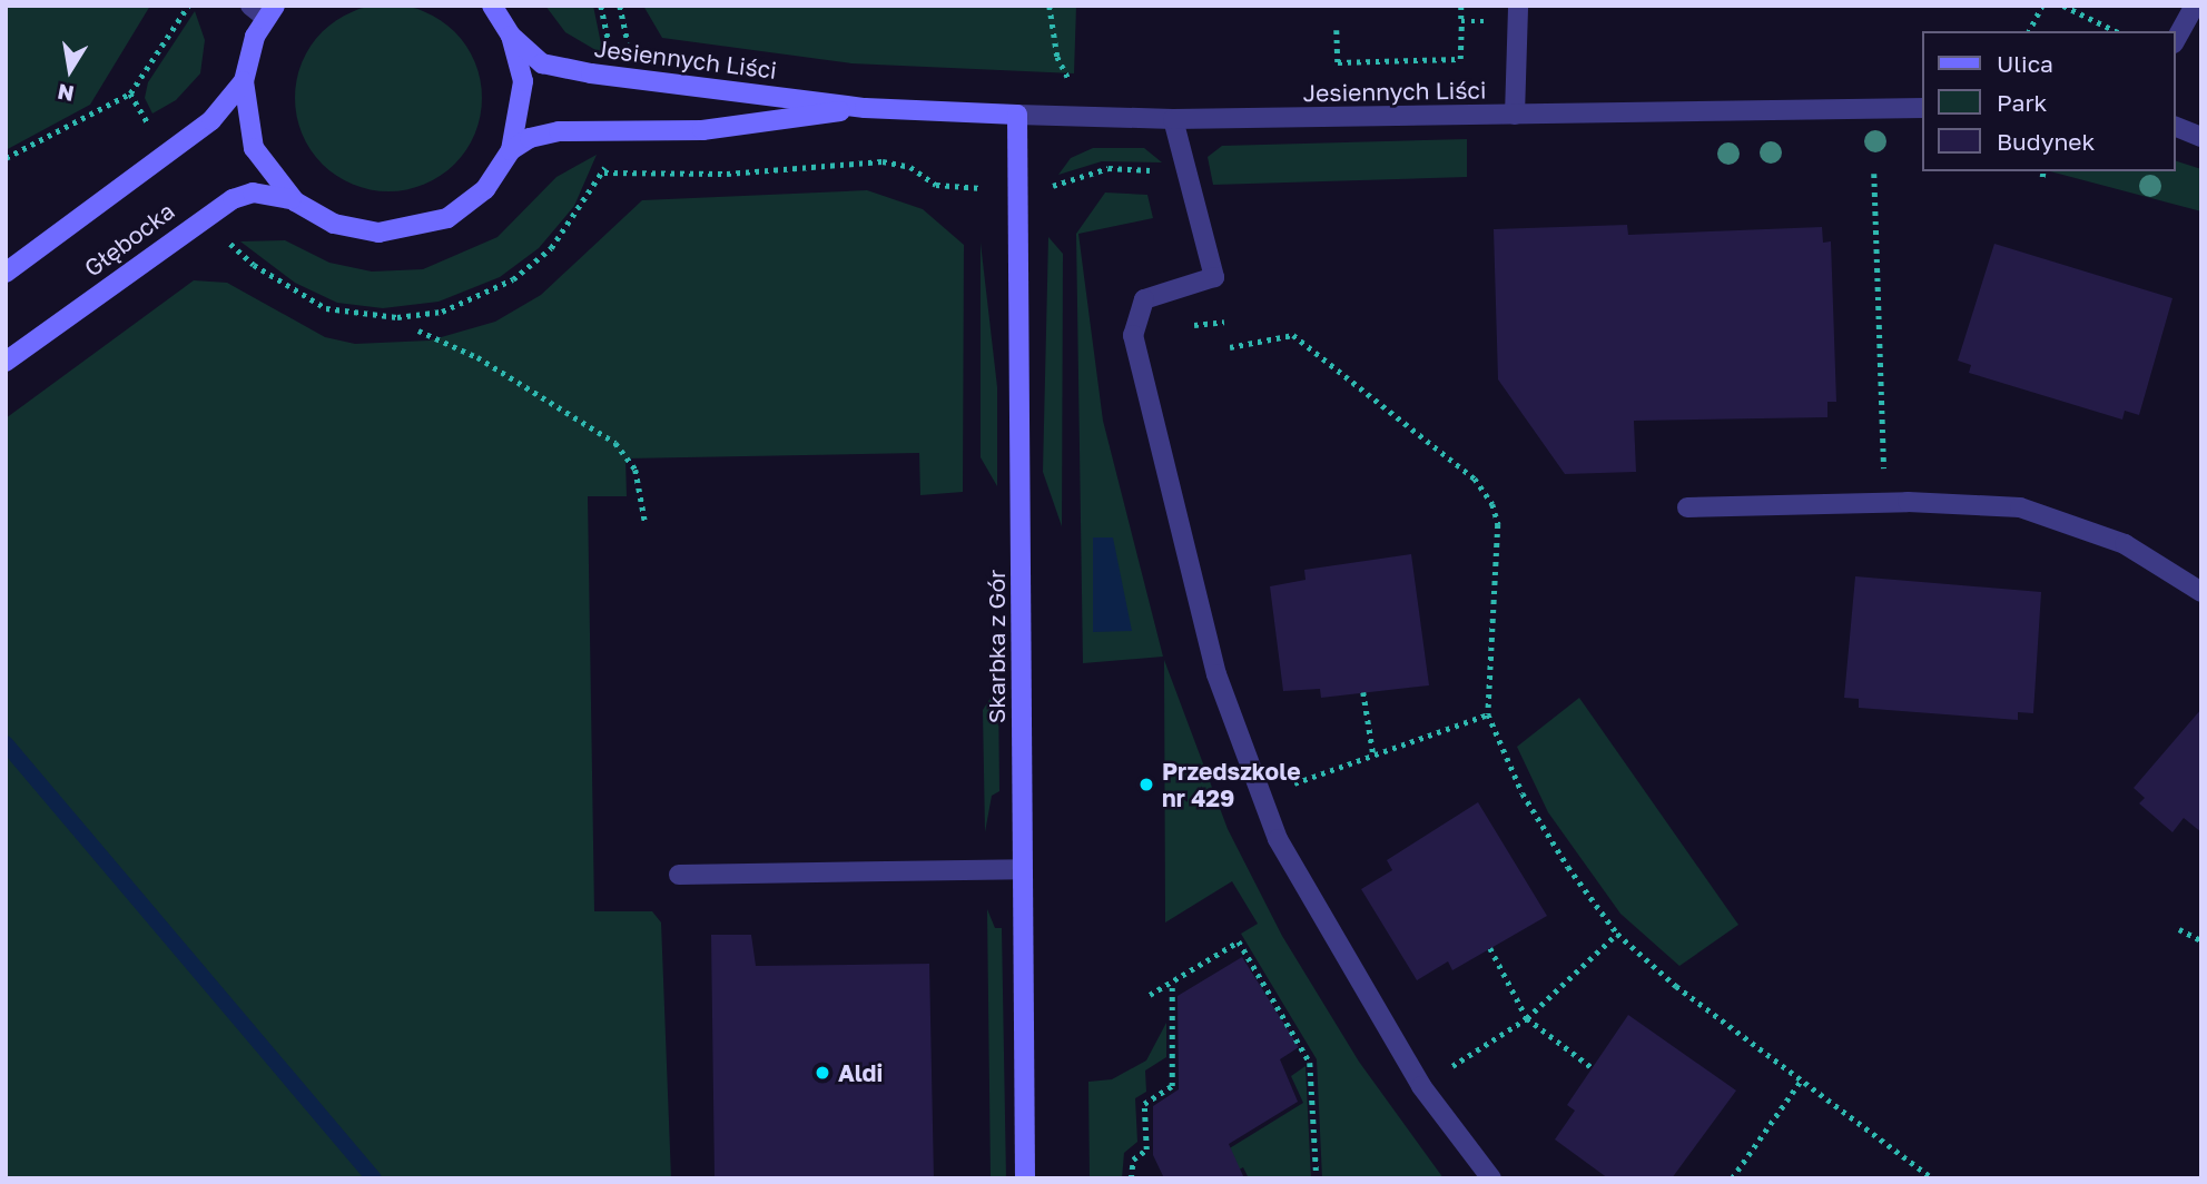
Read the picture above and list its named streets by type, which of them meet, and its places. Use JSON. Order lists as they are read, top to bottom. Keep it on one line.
{"streets":{"street":["Jesiennych Liści","Głębocka","Skarbka z Gór"]},"crossings":[["Jesiennych Liści","Głębocka"],["Jesiennych Liści","Skarbka z Gór"]],"places":["Przedszkole nr 429","Aldi"],"legend":["Ulica","Park","Budynek"],"north":"bottom"}
